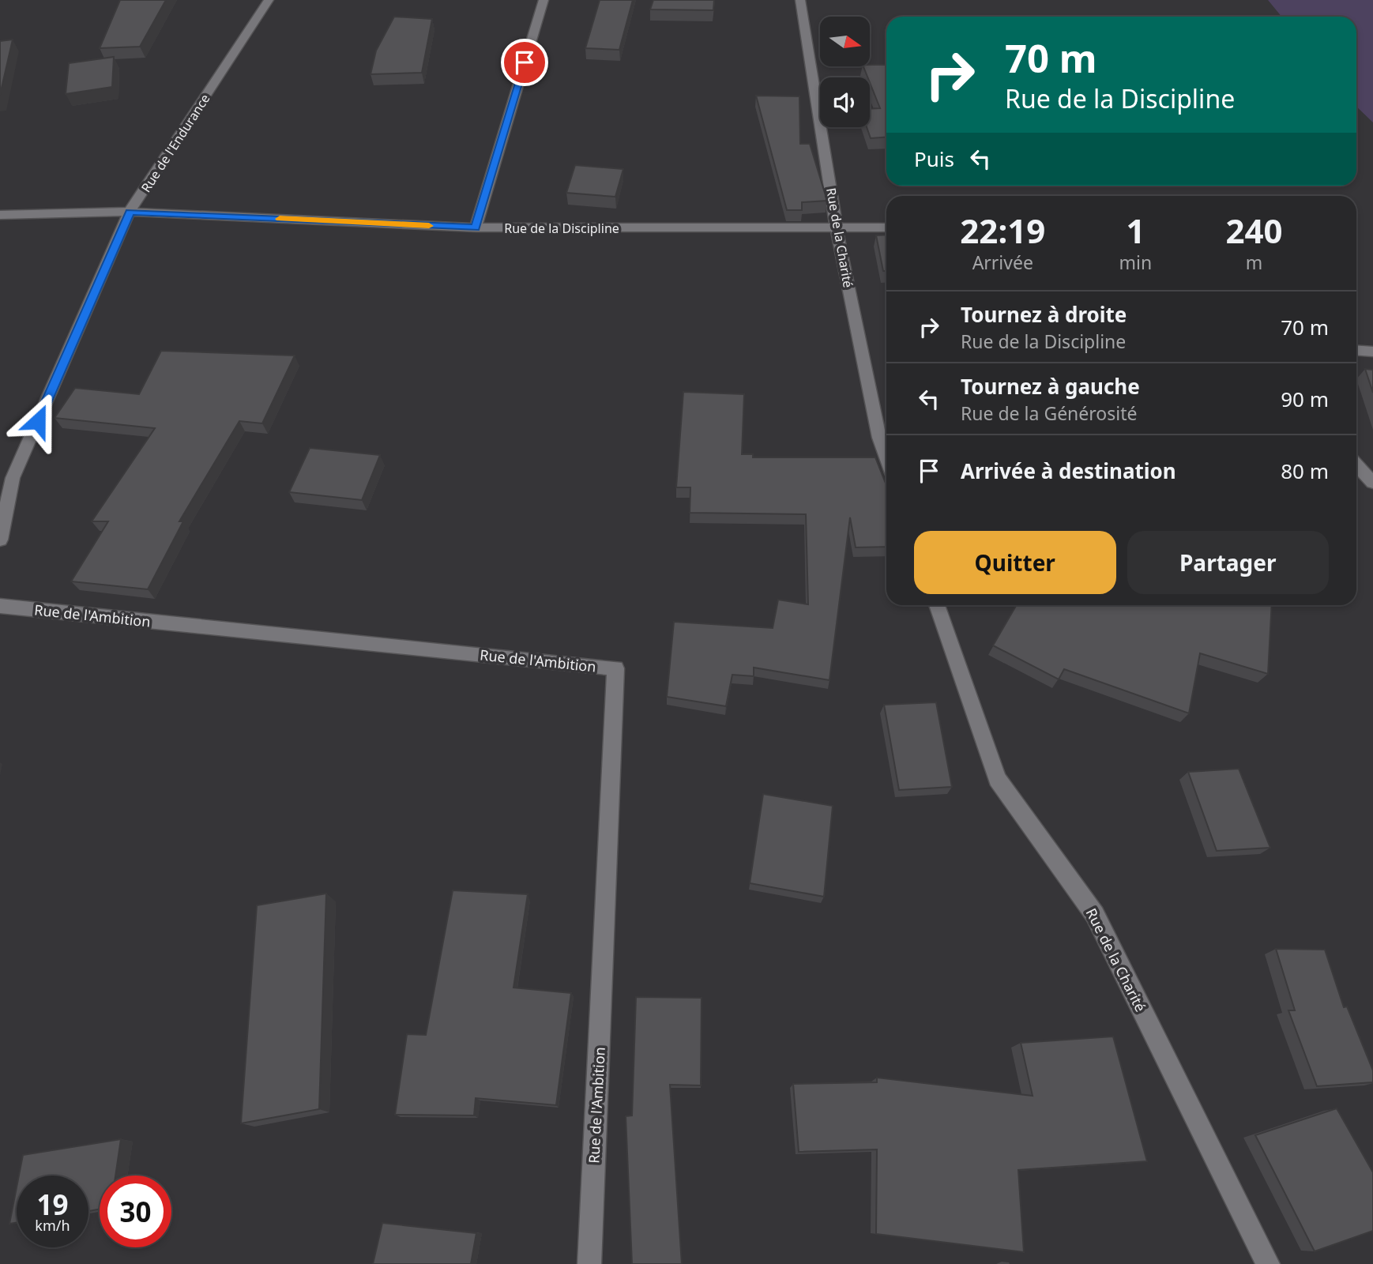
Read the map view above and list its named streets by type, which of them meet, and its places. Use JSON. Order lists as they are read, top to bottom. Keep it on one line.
{"streets":{"street":["Rue de l'Endurance","Rue de la Discipline","Rue de la Charité","Rue de l'Ambition"]},"crossings":[["Rue de l'Endurance","Rue de la Discipline"],["Rue de la Discipline","Rue de la Charité"]],"north":"right","page":{"turn":["70 m","Rue de la Discipline"],"then":"Puis","eta":["22:19","Arrivée","1","min","240","m"],"list":[{"name":"Tournez à droite","note":"Rue de la Discipline","value":"70 m"},{"name":"Tournez à gauche","note":"Rue de la Générosité","value":"90 m"},{"name":"Arrivée à destination","value":"80 m"}],"buttons":["Quitter","Partager"],"speed":"19 km/h","limit":"30"}}
